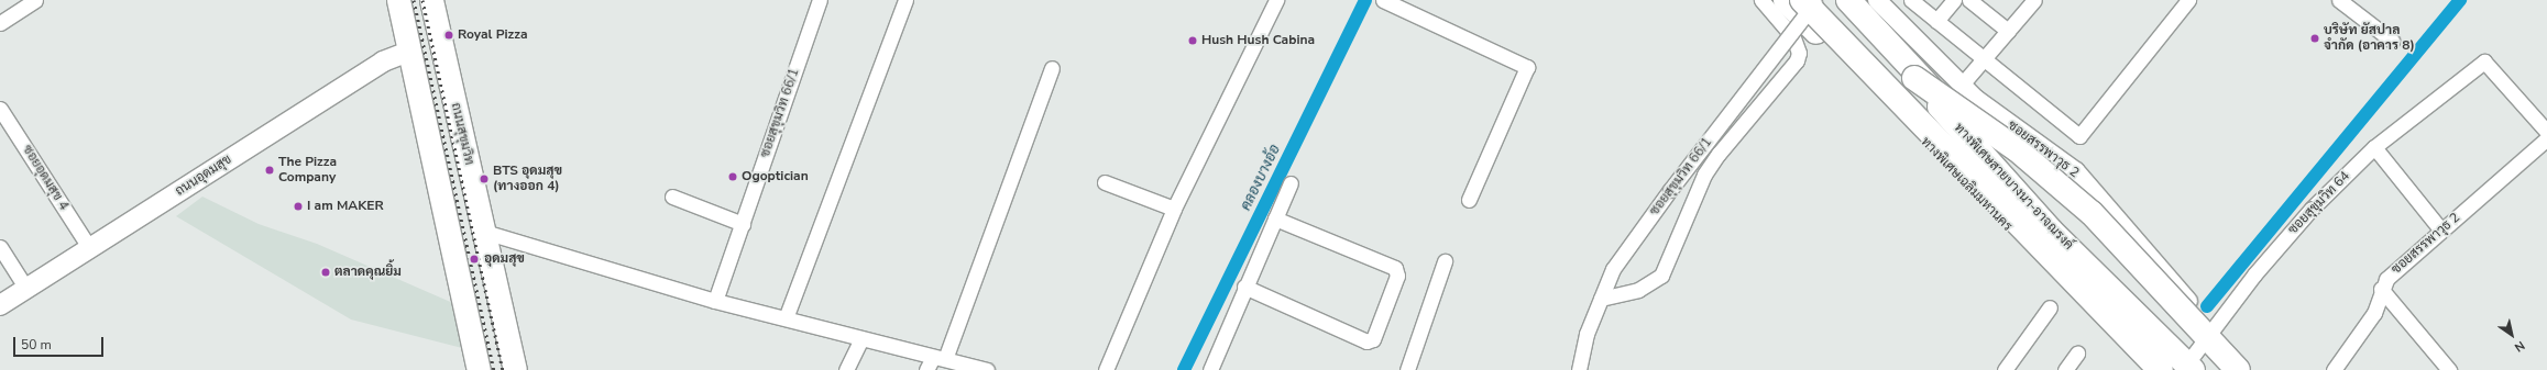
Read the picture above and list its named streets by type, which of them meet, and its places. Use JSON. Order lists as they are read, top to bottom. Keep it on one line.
{"streets":{"highway":["ทางพิเศษเฉลิมมหานคร","ทางพิเศษสายบางนา-อาจณรงค์"],"main road":["ถนนสุขุมวิท","ถนนอุดมสุข"],"street":["ซอยสุขุมวิท 66/1","ซอยสรรพาวุธ 2","ซอยอุดมสุข 4","ซอยสุขุมวิท 64"]},"crossings":[["ถนนอุดมสุข","ซอยอุดมสุข 4"]],"water":["คลองบางอ้อ"],"places":["Royal Pizza","บริษัท ยัสปาล จำกัด (อาคาร 8)","Hush Hush Cabina","The Pizza Company","Ogoptician","BTS อุดมสุข (ทางออก 4)","I am MAKER","อุดมสุข","ตลาดคุณยิ้ม"],"scale_bar":"50 m","north":"bottom right"}
